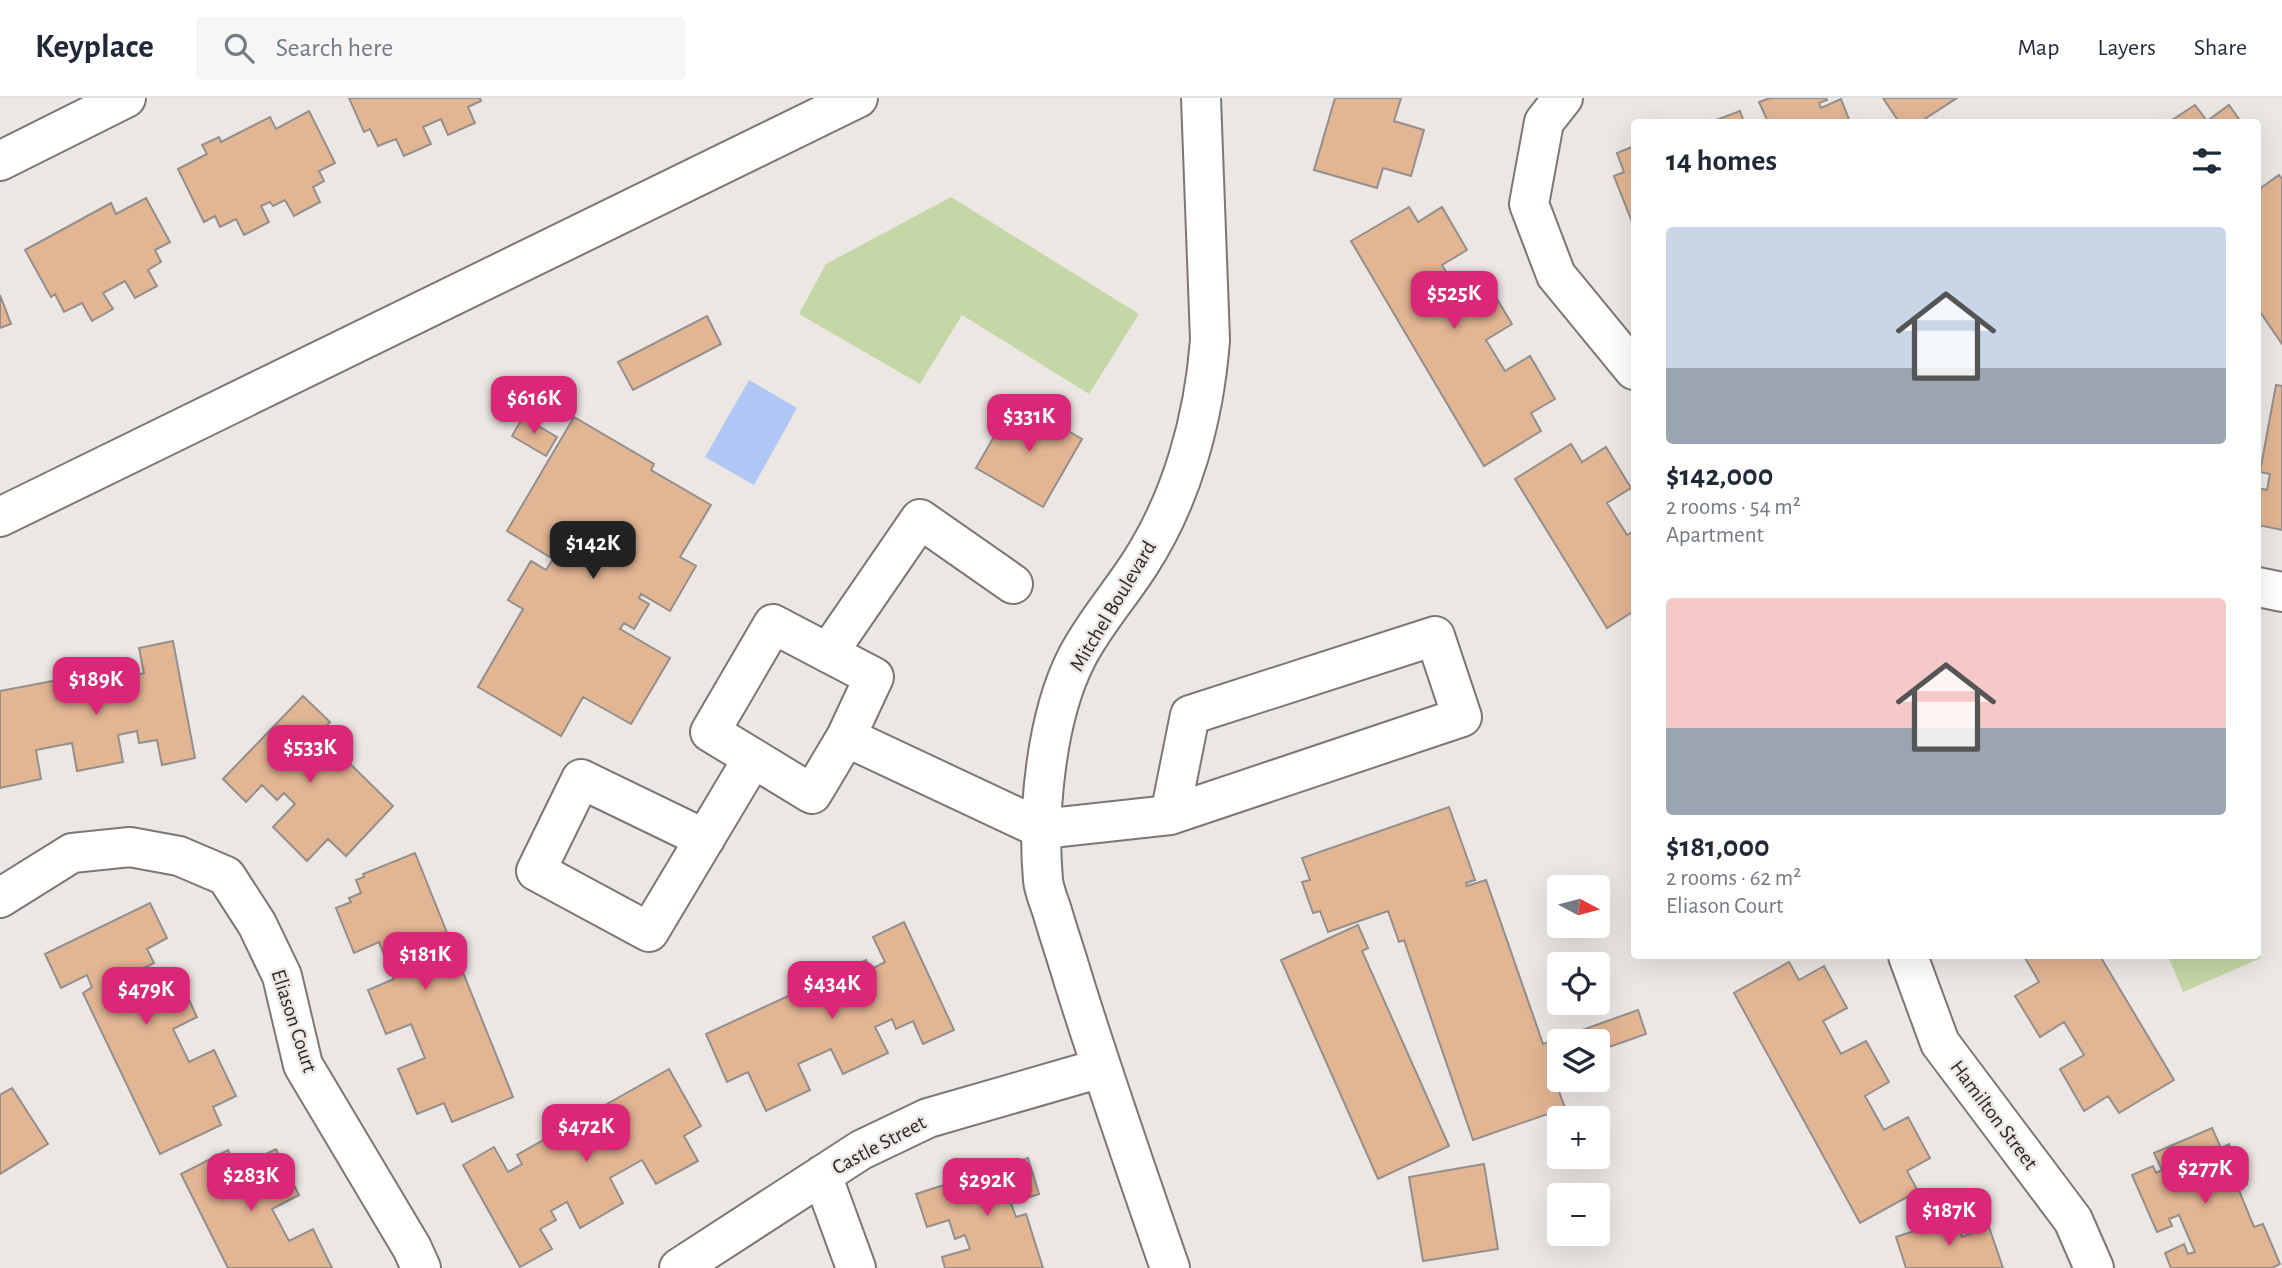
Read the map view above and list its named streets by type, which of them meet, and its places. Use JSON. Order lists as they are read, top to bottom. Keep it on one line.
{"streets":{"street":["Mitchel Boulevard","Eliason Court","Hamilton Street","Castle Street"]},"crossings":[["Mitchel Boulevard","Castle Street"]],"north":"right","page":{"header":"Keyplace","search":"Search here","nav":["Map","Layers","Share"],"heading":"14 homes","list":[{"name":"$142,000","note":"2 rooms · 54 m² · Apartment"},{"name":"$181,000","note":"2 rooms · 62 m² · Eliason Court"}],"price":["$525K","$616K","$331K","$142K","$189K","$533K","$181K","$434K","$479K","$472K","$277K","$283K","$292K","$187K"],"map_buttons":["+","−"]}}
